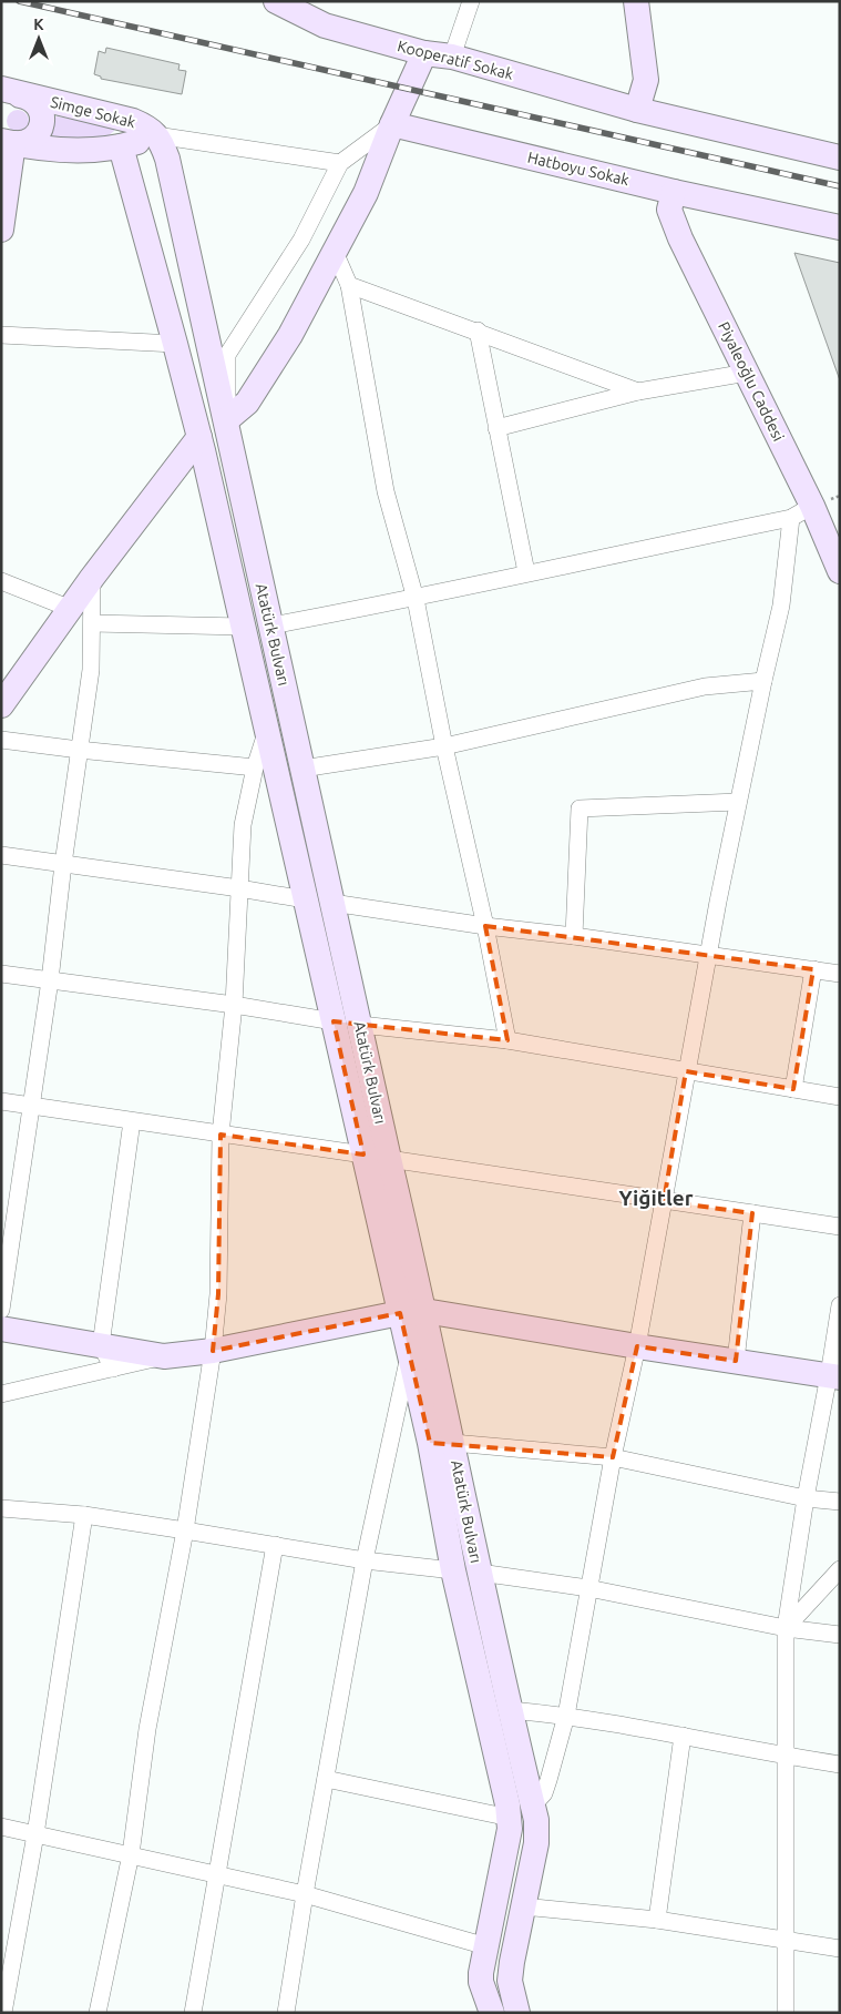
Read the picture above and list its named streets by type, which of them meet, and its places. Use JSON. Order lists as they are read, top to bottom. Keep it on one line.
{"streets":{"main road":["Kooperatif Sokak","Simge Sokak","Hatboyu Sokak","Piyaleoğlu Caddesi","Atatürk Bulvarı"]},"crossings":[["Simge Sokak","Atatürk Bulvarı"],["Hatboyu Sokak","Piyaleoğlu Caddesi"]],"districts":["Yiğitler"],"north":"top"}
